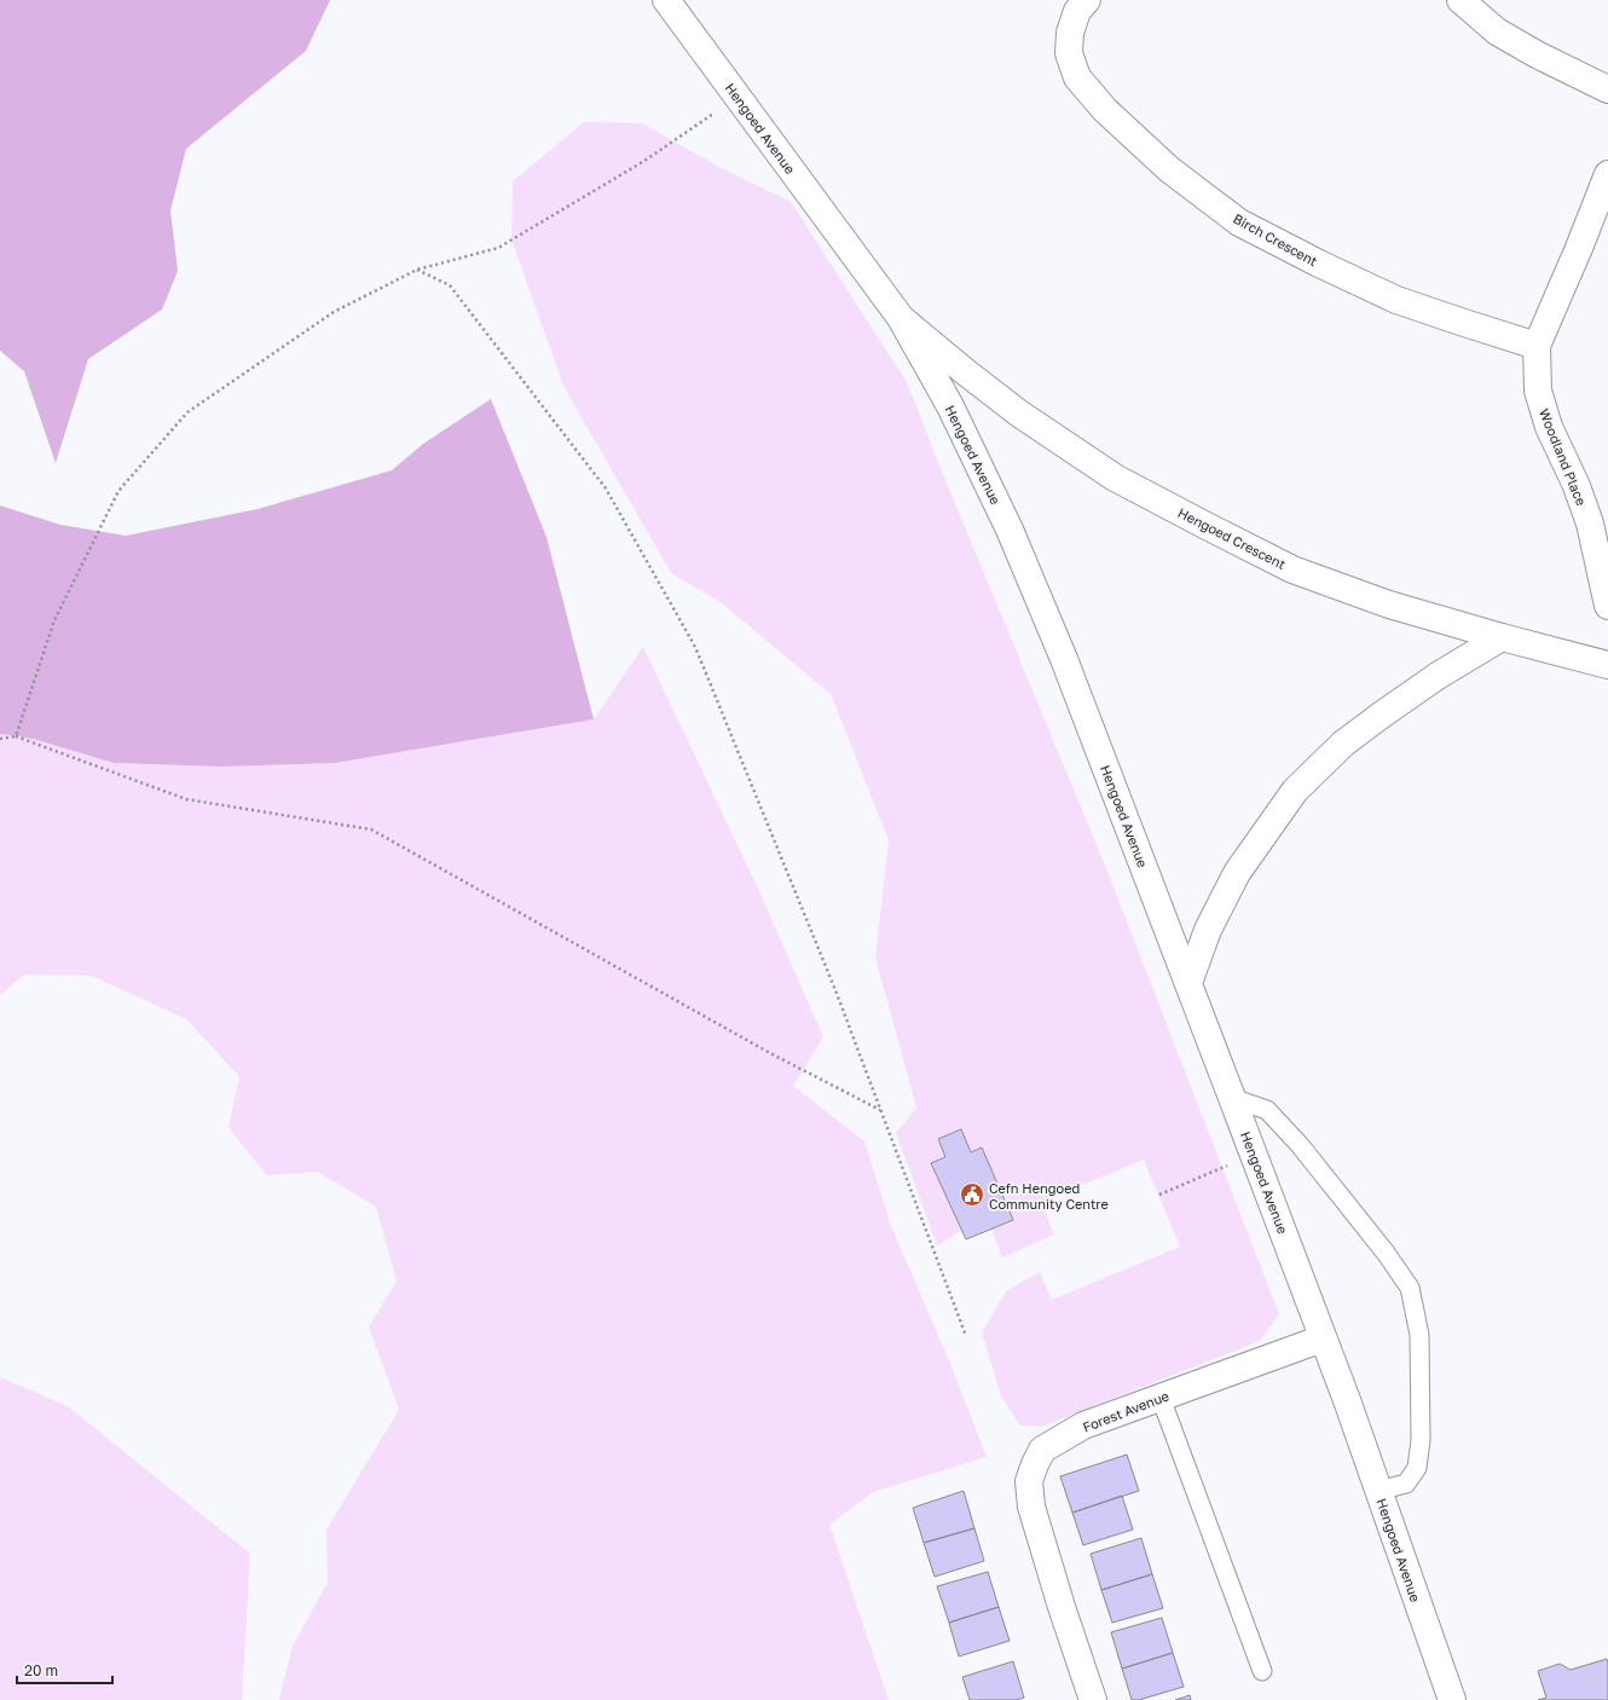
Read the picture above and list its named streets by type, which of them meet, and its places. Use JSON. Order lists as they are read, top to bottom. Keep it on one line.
{"streets":{"street":["Hengoed Avenue","Birch Crescent","Woodland Place","Hengoed Crescent","Forest Avenue"]},"crossings":[["Hengoed Avenue","Hengoed Crescent"],["Hengoed Avenue","Forest Avenue"],["Birch Crescent","Woodland Place"]],"places":{"public building":["Cefn Hengoed Community Centre"]},"scale_bar":"20 m"}
